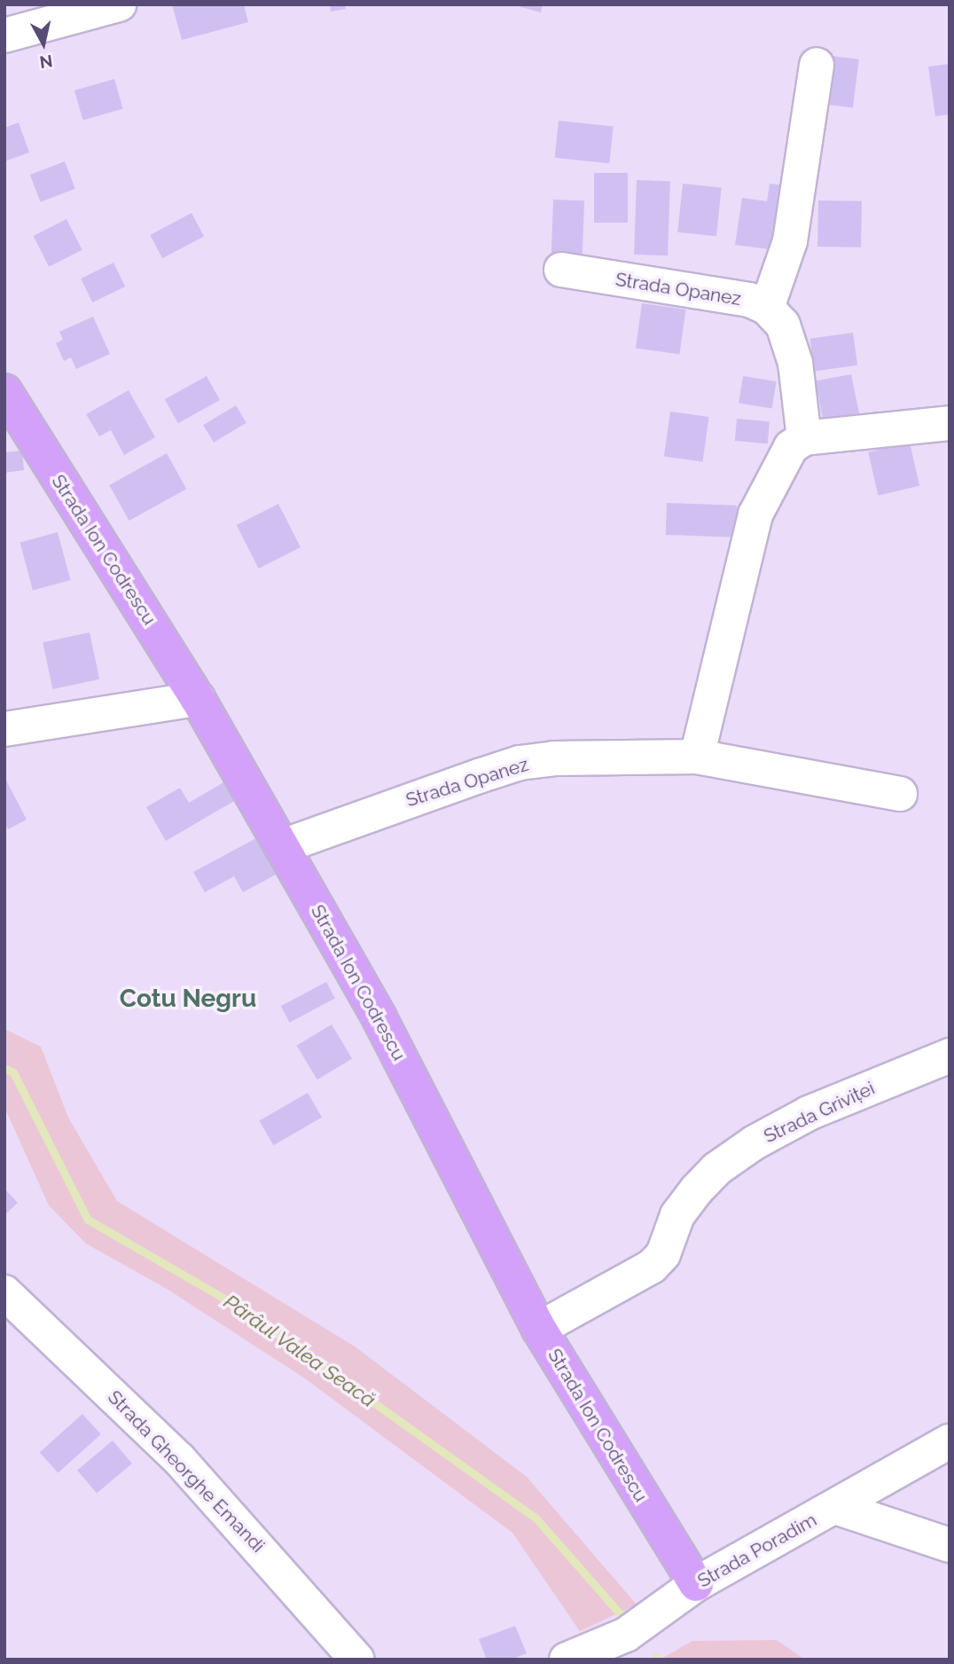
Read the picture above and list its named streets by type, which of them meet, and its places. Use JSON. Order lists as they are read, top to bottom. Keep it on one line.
{"streets":{"main road":["Strada Ion Codrescu"],"street":["Strada Opanez","Strada Griviței","Strada Gheorghe Emandi","Strada Poradim"]},"crossings":[["Strada Opanez","Strada Ion Codrescu"],["Strada Ion Codrescu","Strada Griviței"],["Strada Ion Codrescu","Strada Poradim"]],"districts":["Cotu Negru"],"water":["Pârâul Valea Seacă"],"north":"bottom"}
